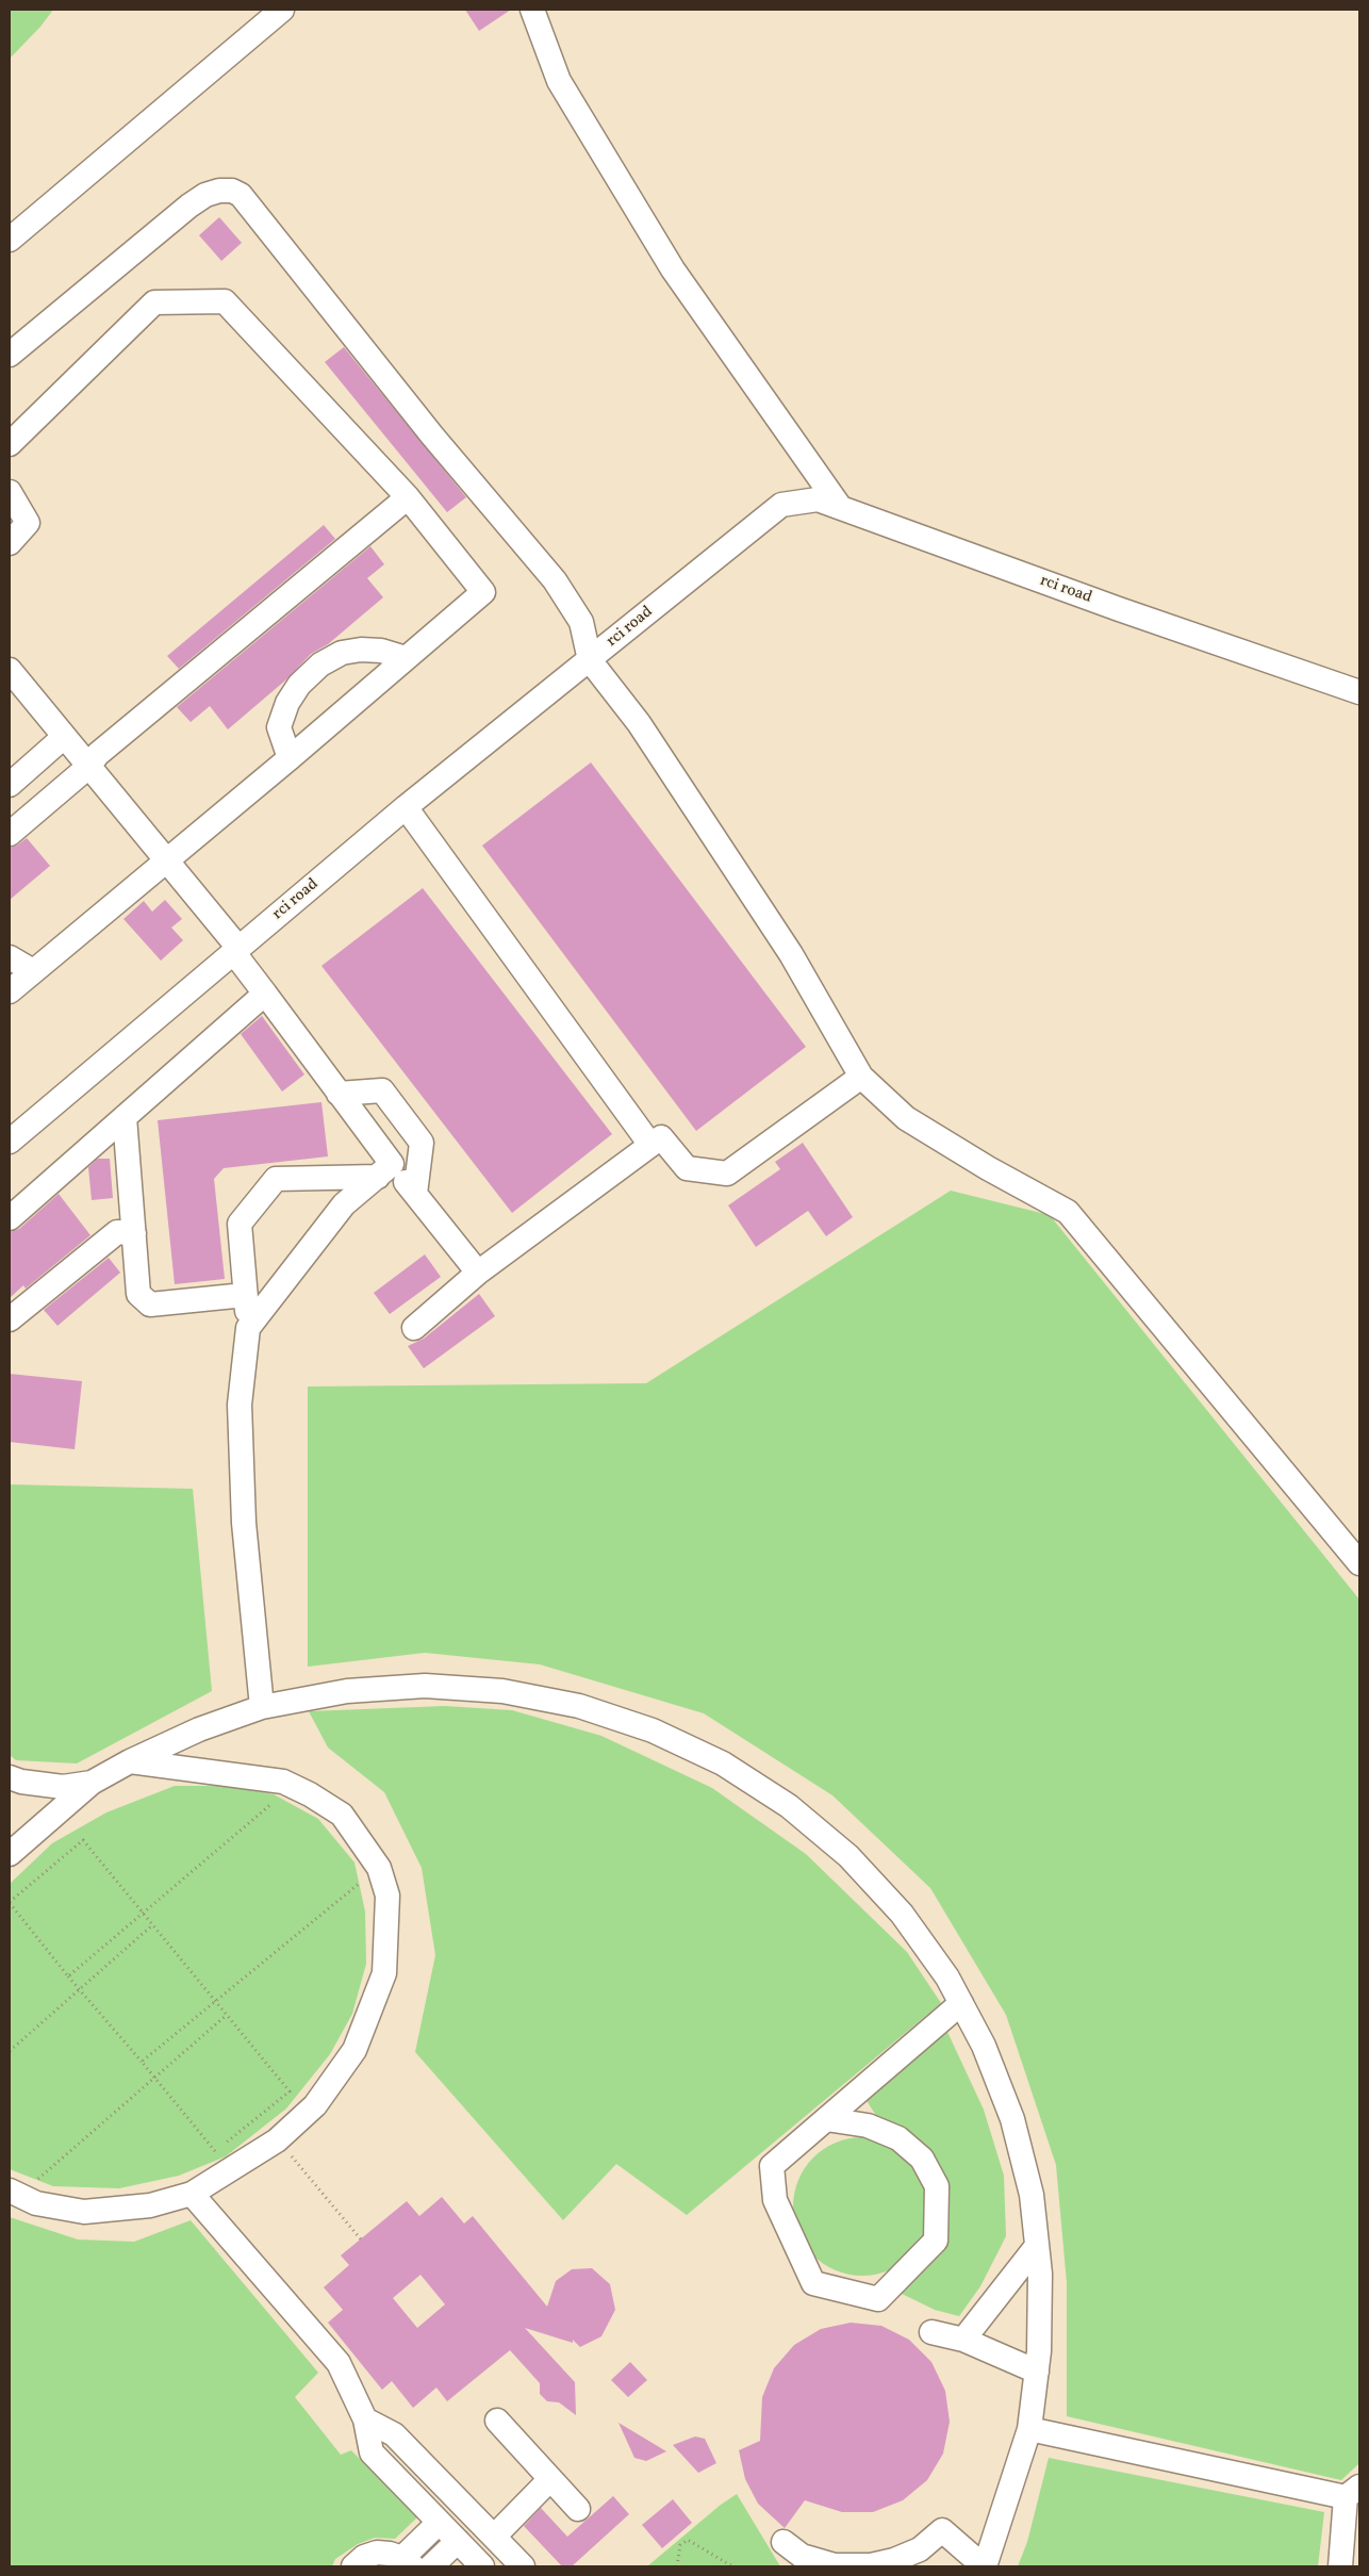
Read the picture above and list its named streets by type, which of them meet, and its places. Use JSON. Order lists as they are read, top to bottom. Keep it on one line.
{"streets":{"street":["rci road"]}}
